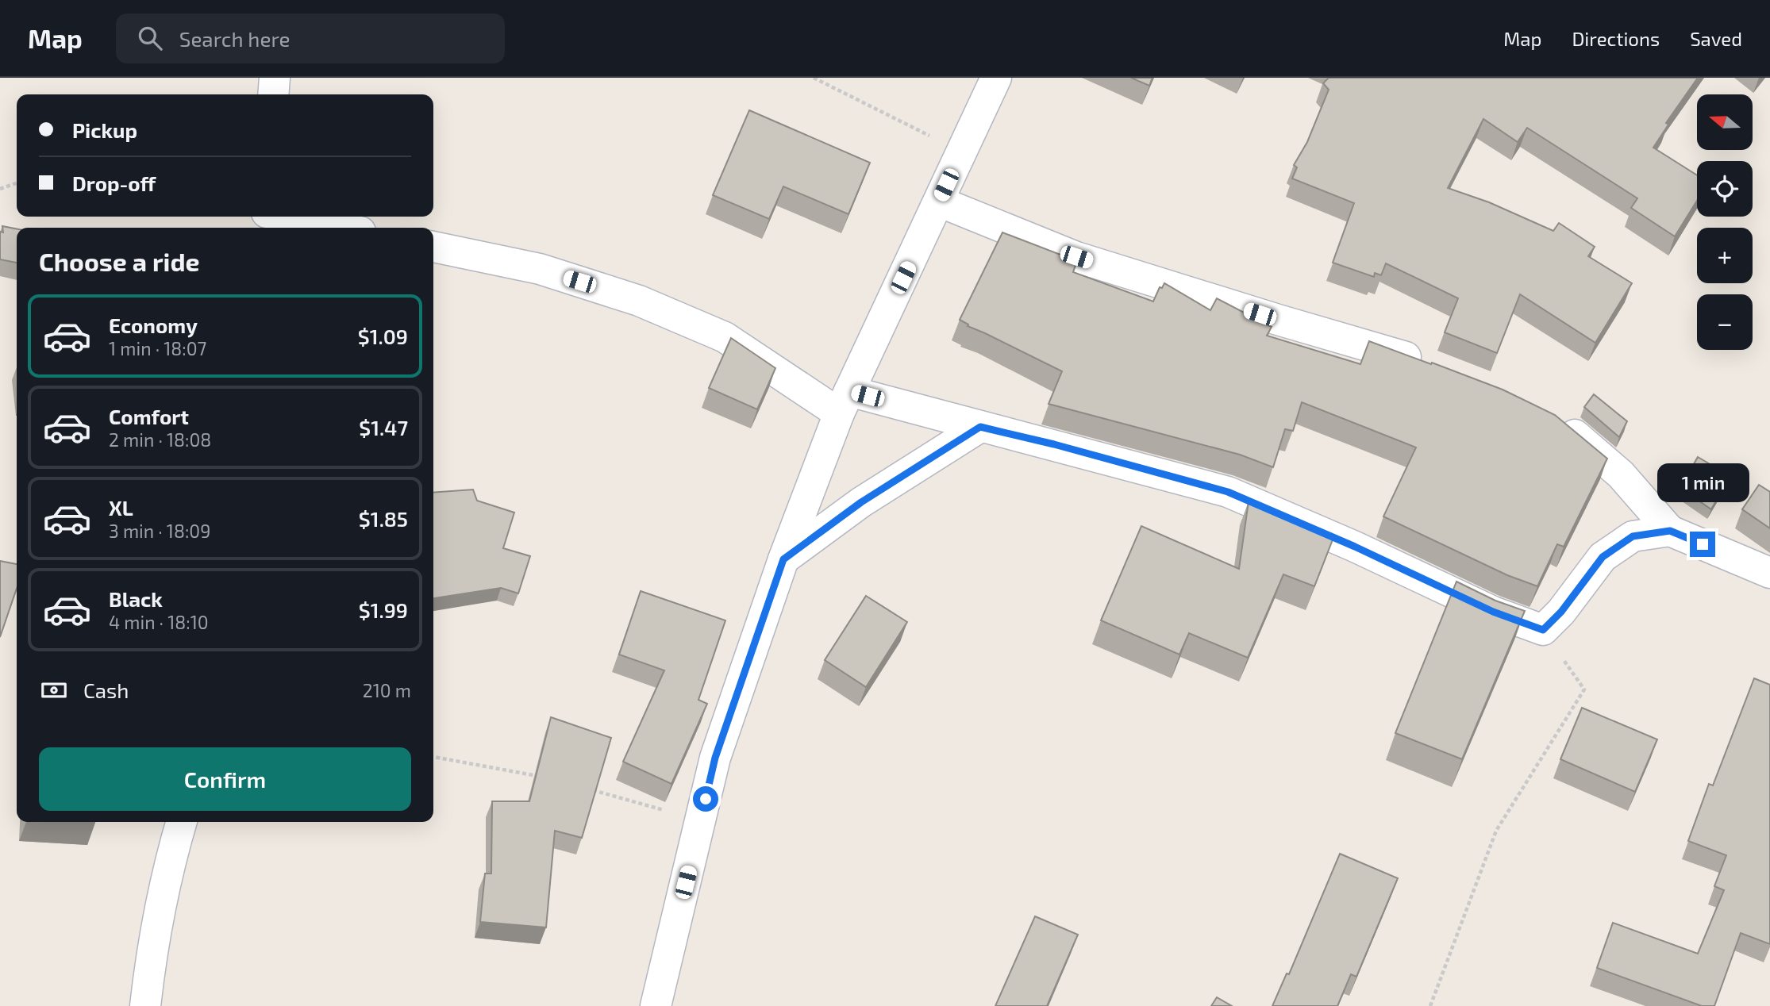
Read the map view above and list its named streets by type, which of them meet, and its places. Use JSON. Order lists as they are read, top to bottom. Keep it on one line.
{"north":"left","page":{"header":"Map","search":"Search here","nav":["Map","Directions","Saved"],"map_buttons":["+","−"],"banner":["Pickup","Drop-off"],"heading":"Choose a ride","list":[{"name":"Economy","note":"1 min · 18:07","value":"$1.09"},{"name":"Comfort","note":"2 min · 18:08","value":"$1.47"},{"name":"XL","note":"3 min · 18:09","value":"$1.85"},{"name":"Black","note":"4 min · 18:10","value":"$1.99"}],"bubble":"1 min","pay":["Cash","210 m"],"buttons":"Confirm"}}
